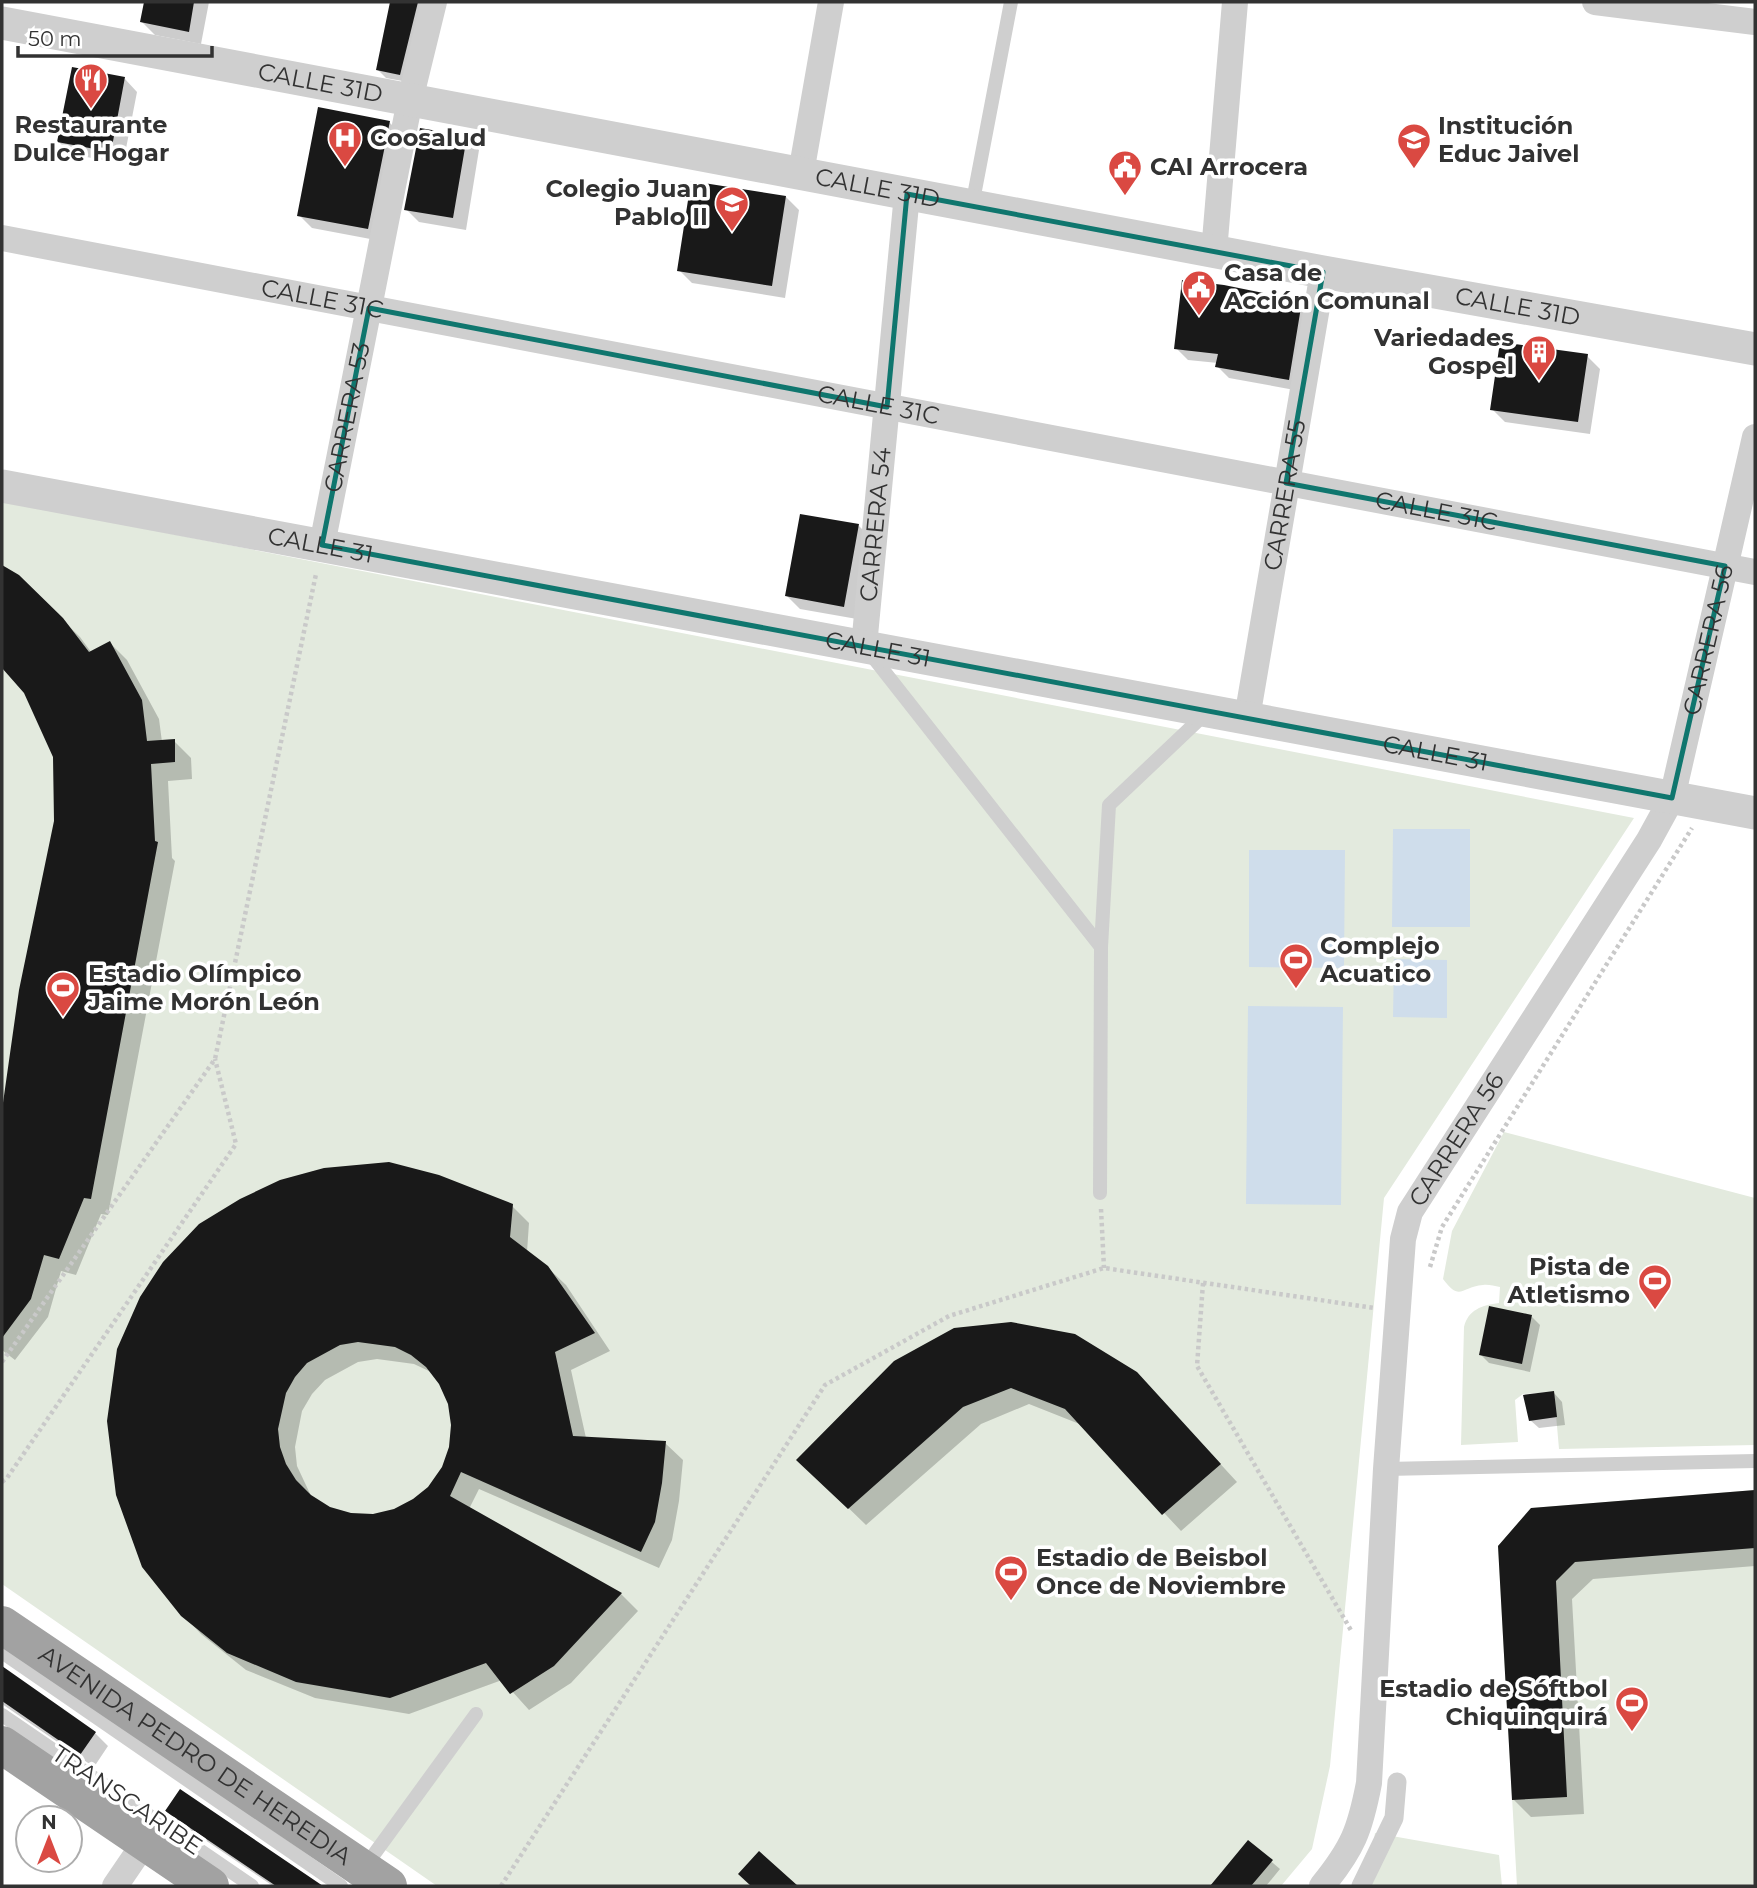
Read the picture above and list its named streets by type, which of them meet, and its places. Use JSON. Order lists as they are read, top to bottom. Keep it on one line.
{"streets":{"highway":["AVENIDA PEDRO DE HEREDIA"],"street":["CALLE 31D","CALLE 31C","CARRERA 53","CARRERA 55","CARRERA 54","CALLE 31","CARRERA 56"],"lane":["TRANSCARIBE"]},"crossings":[["CALLE 31D","CARRERA 53"],["CALLE 31D","CARRERA 55"],["CALLE 31D","CARRERA 54"],["CALLE 31C","CARRERA 53"],["CALLE 31C","CARRERA 55"],["CALLE 31C","CARRERA 54"],["CALLE 31C","CARRERA 56"],["CARRERA 53","CALLE 31"],["CARRERA 55","CALLE 31"],["CARRERA 54","CALLE 31"],["CALLE 31","CARRERA 56"],["AVENIDA PEDRO DE HEREDIA","TRANSCARIBE"]],"places":{"restaurant":["Restaurante Dulce Hogar"],"hospital":["Coosalud"],"school or university":["Institución Educ Jaivel","Colegio Juan Pablo II"],"public building":["CAI Arrocera","Casa de Acción Comunal"],"building":["Variedades Gospel"],"sports":["Complejo Acuatico","Estadio Olímpico Jaime Morón León","Pista de Atletismo","Estadio de Beisbol Once de Noviembre","Estadio de Sóftbol Chiquinquirá"]},"scale_bar":"50 m","north":"top"}
